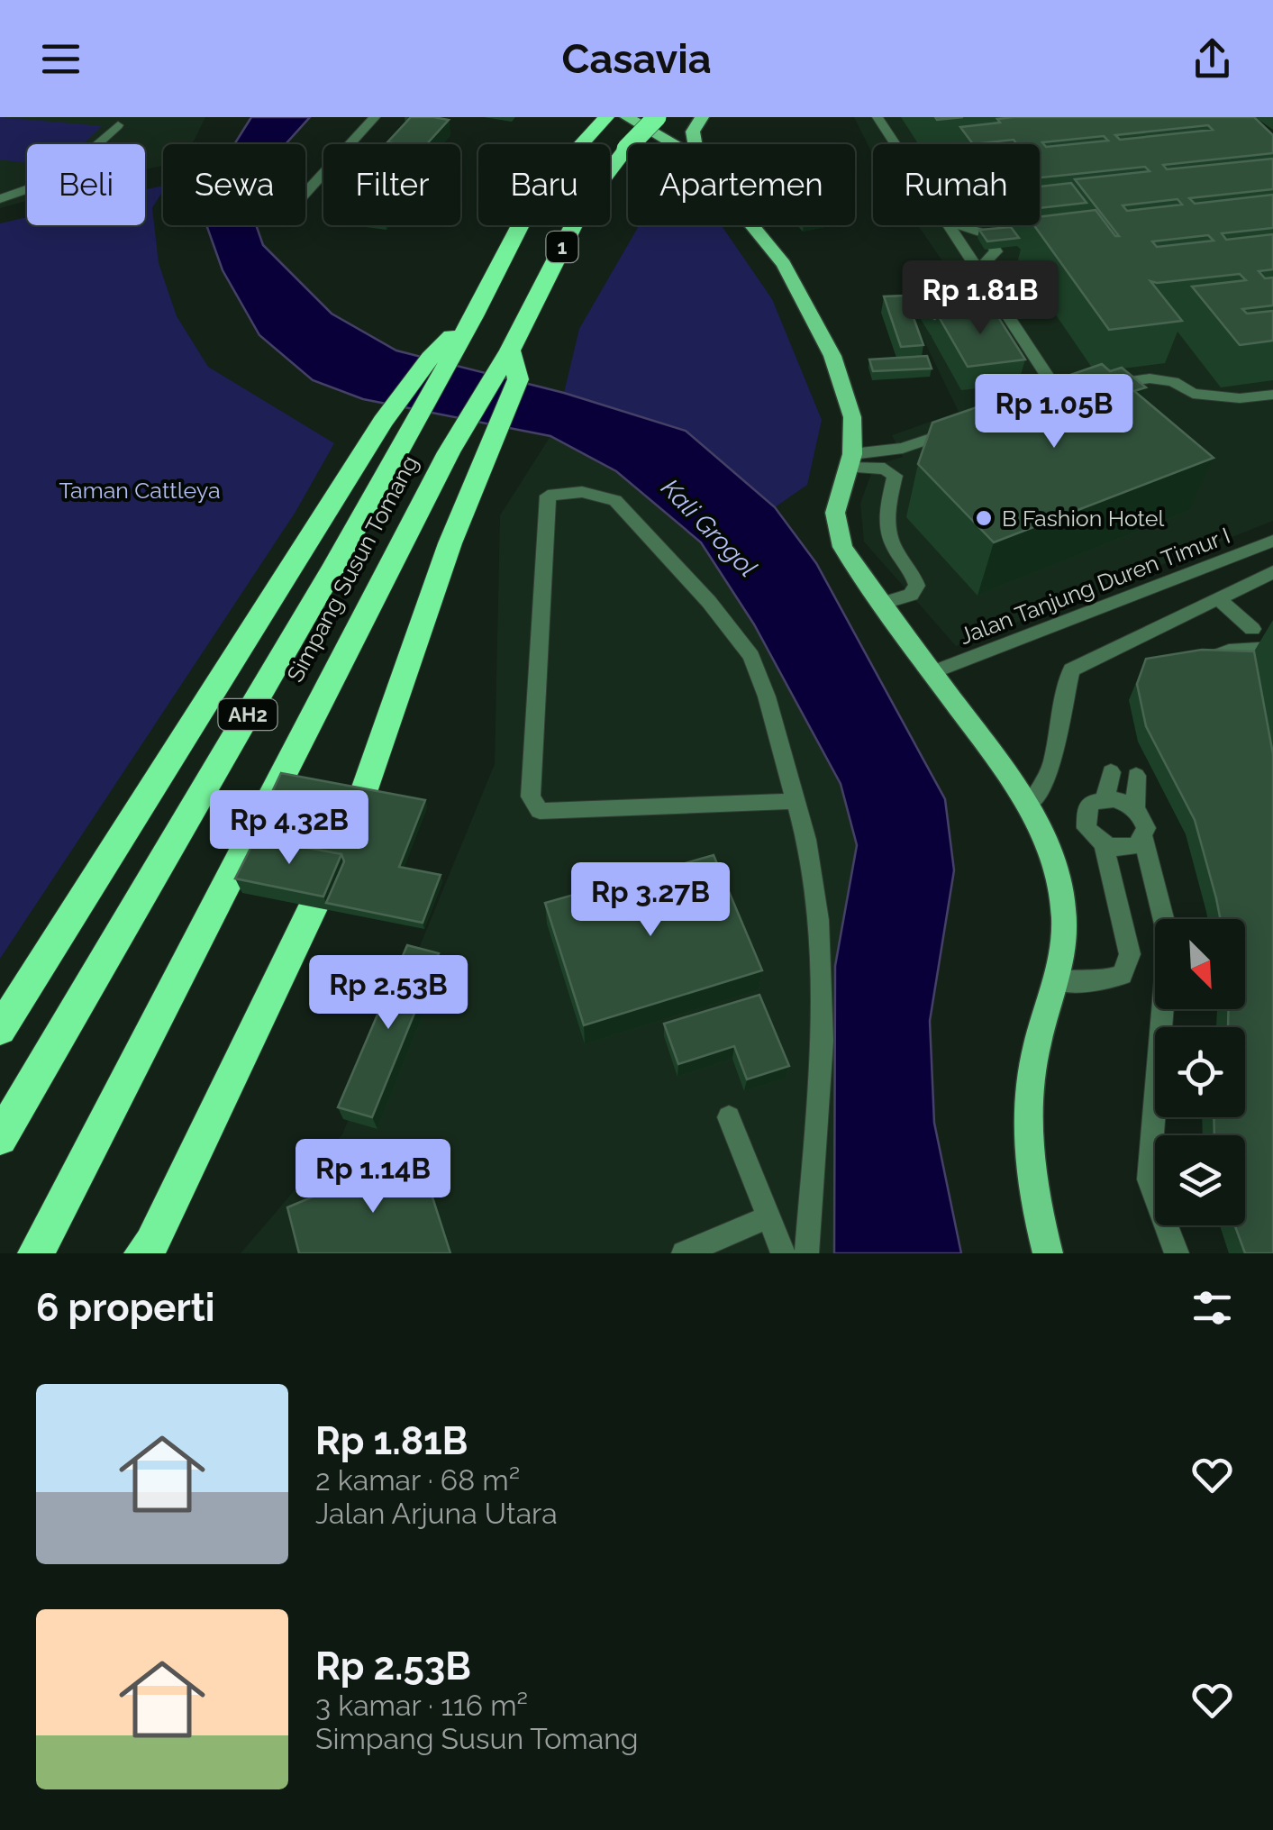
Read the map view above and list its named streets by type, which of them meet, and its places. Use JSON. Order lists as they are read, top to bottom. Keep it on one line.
{"streets":{"highway":["1","Simpang Susun Tomang","AH2"],"street":["Jalan Tanjung Duren Timur I"]},"crossings":[["1","Simpang Susun Tomang"]],"water":["Kali Grogol"],"parks":["Taman Cattleya"],"places":["B Fashion Hotel"],"north":"bottom right","page":{"header":"Casavia","chip":["Beli","Sewa","Filter","Baru","Apartemen","Rumah"],"price":["Rp 1.81B","Rp 1.05B","Rp 4.32B","Rp 3.27B","Rp 2.53B","Rp 1.14B"],"heading":"6 properti","list":[{"name":"Rp 1.81B","note":"2 kamar · 68 m² · Jalan Arjuna Utara"},{"name":"Rp 2.53B","note":"3 kamar · 116 m² · Simpang Susun Tomang"}]}}
